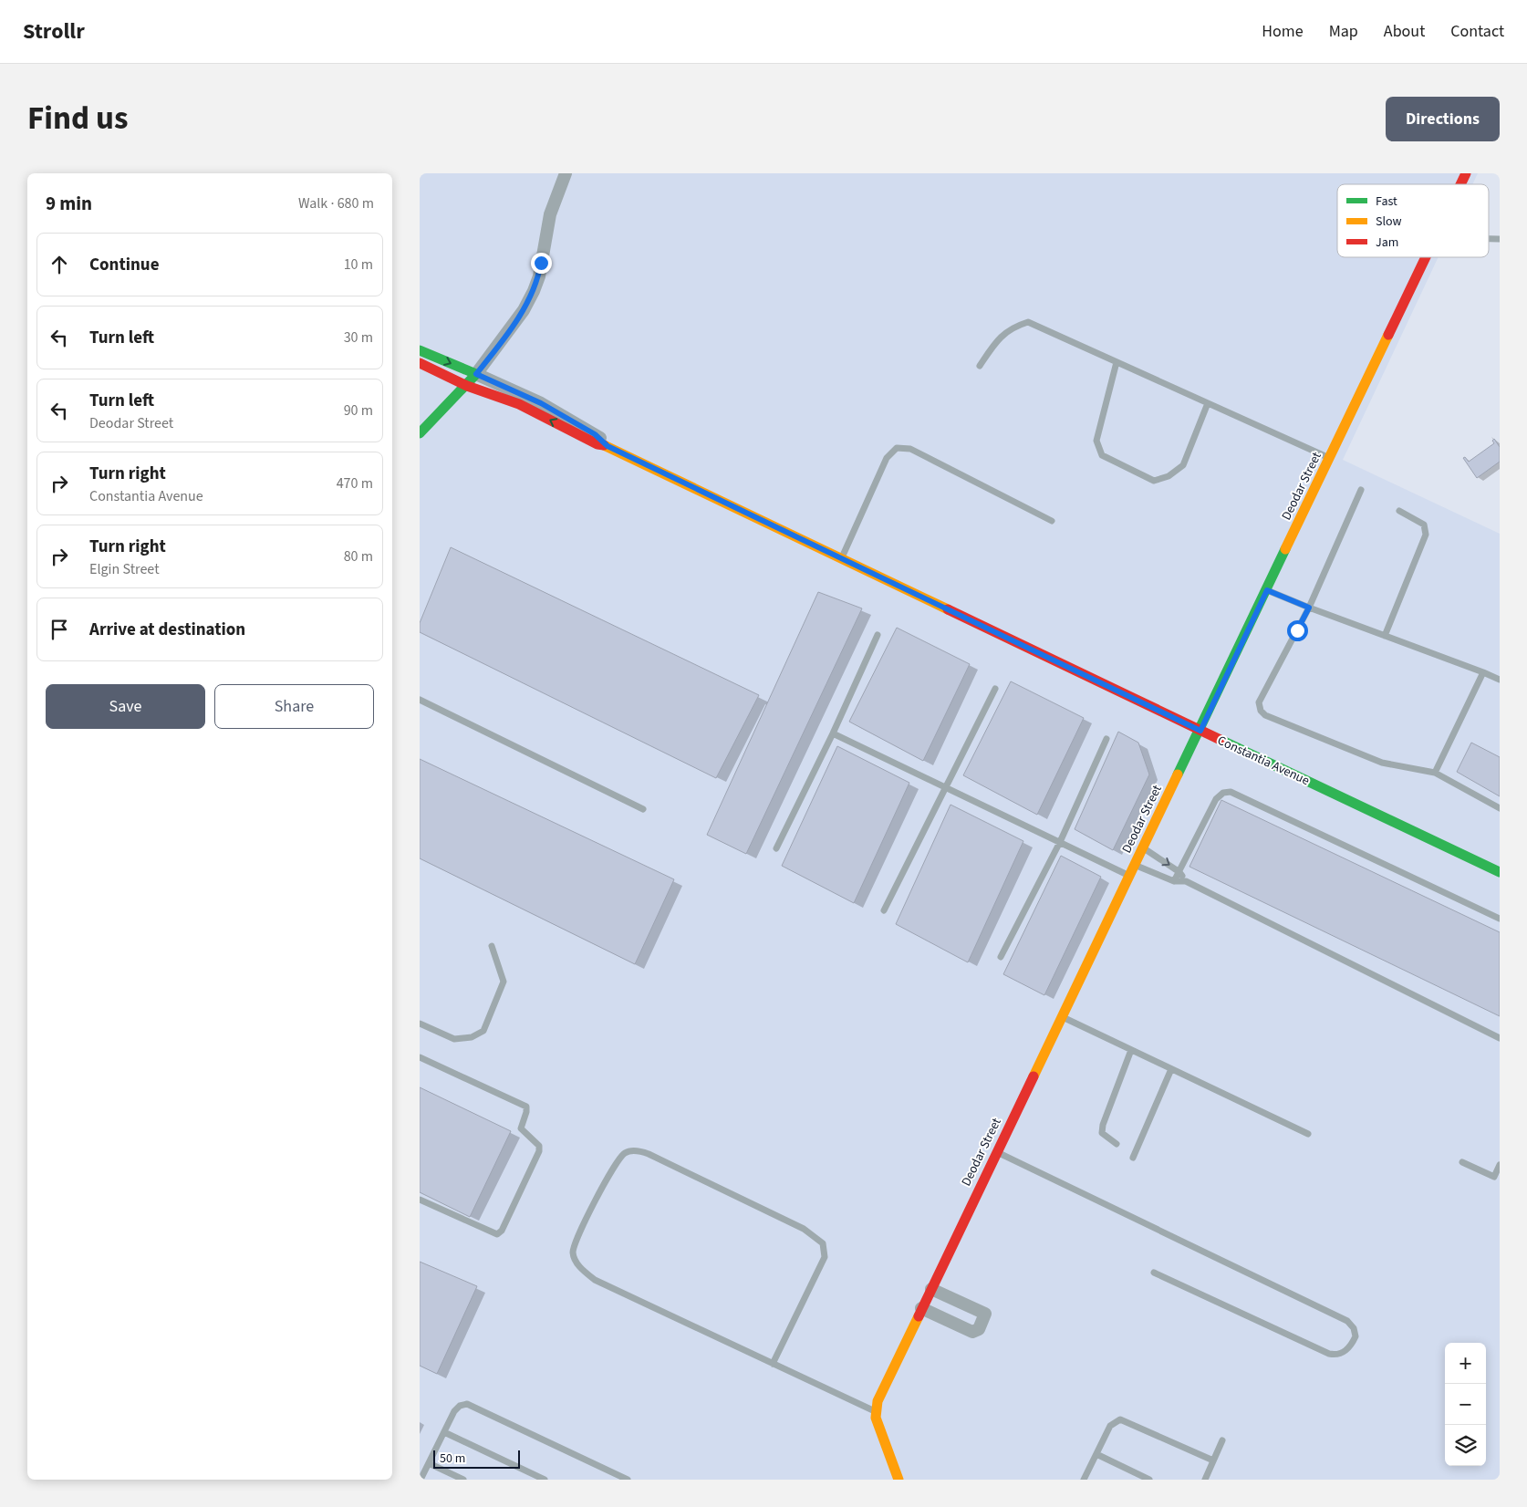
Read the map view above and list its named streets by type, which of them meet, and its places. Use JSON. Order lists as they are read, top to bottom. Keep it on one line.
{"streets":{"street":["Deodar Street","Constantia Avenue"]},"crossings":[["Deodar Street","Constantia Avenue"]],"legend":["Fast","Slow","Jam"],"scale_bar":"50 m","page":{"header":"Strollr","nav":["Home","Map","About","Contact"],"title":"Find us","buttons":["Directions",["Save","Share"]],"heading":["9 min","Walk · 680 m"],"list":[["Continue","10 m"],["Turn left","30 m"],["Turn left","Deodar Street","90 m"],["Turn right","Constantia Avenue","470 m"],["Turn right","Elgin Street","80 m"],"Arrive at destination"],"map_buttons":["+","−"],"scale":"50 m"}}
